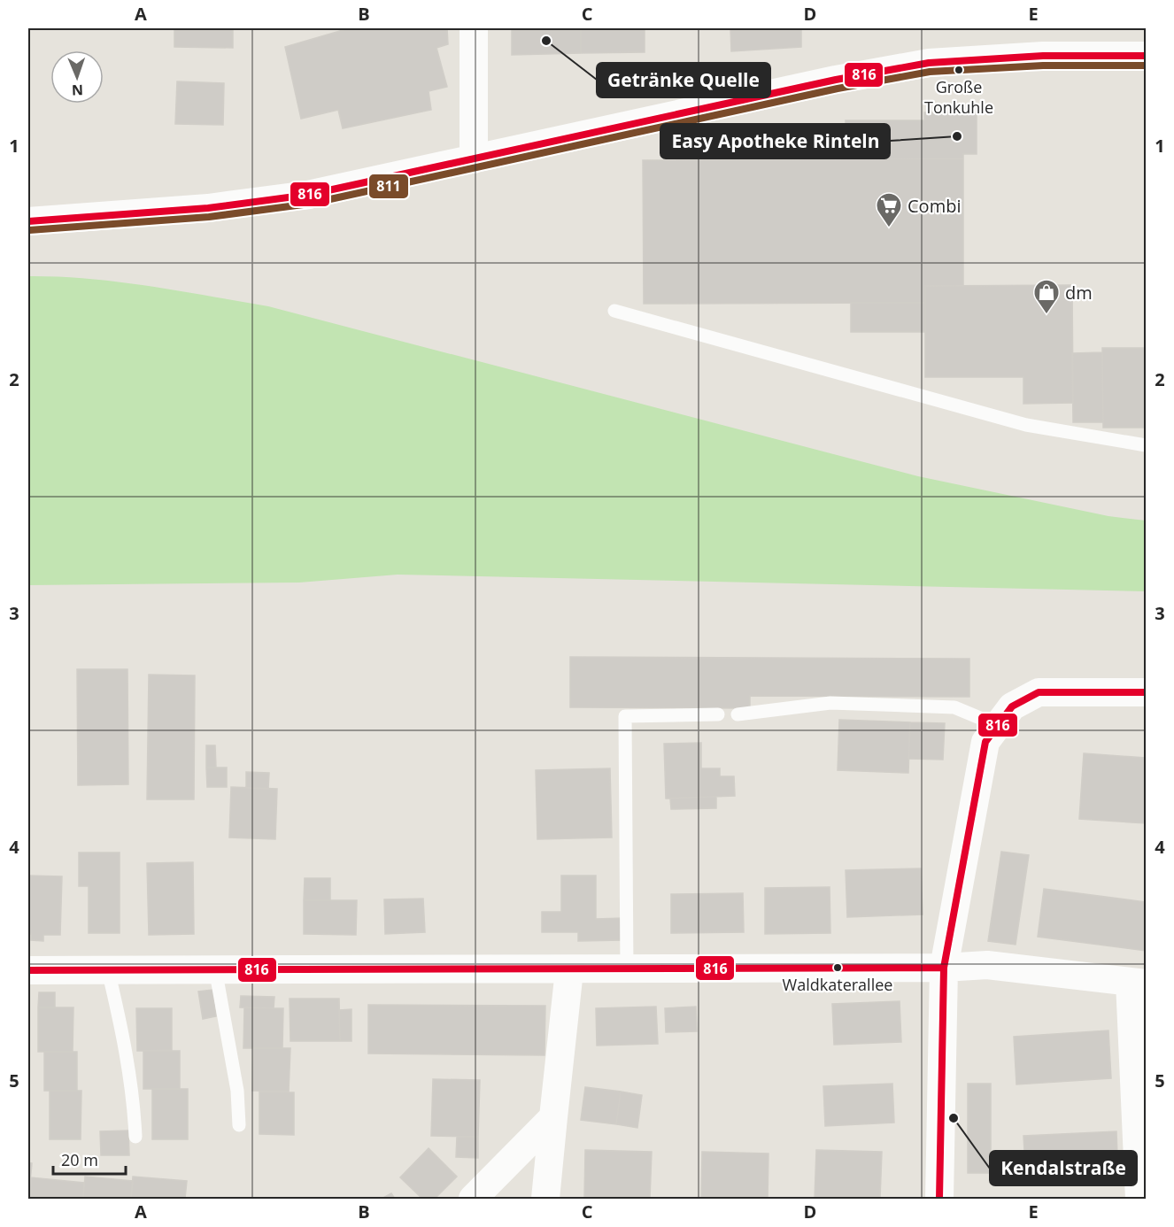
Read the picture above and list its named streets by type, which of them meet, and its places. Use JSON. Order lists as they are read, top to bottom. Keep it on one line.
{"places":{"other":["Getränke Quelle","Große Tonkuhle","Easy Apotheke Rinteln","Waldkaterallee","Kendalstraße"],"supermarket":["Combi"],"shop":["dm"]},"lines":["transit line 816","transit line 811"],"scale_bar":"20 m","north":"bottom","grid":{"columns":["A","B","C","D","E"],"rows":["1","2","3","4","5"]}}
